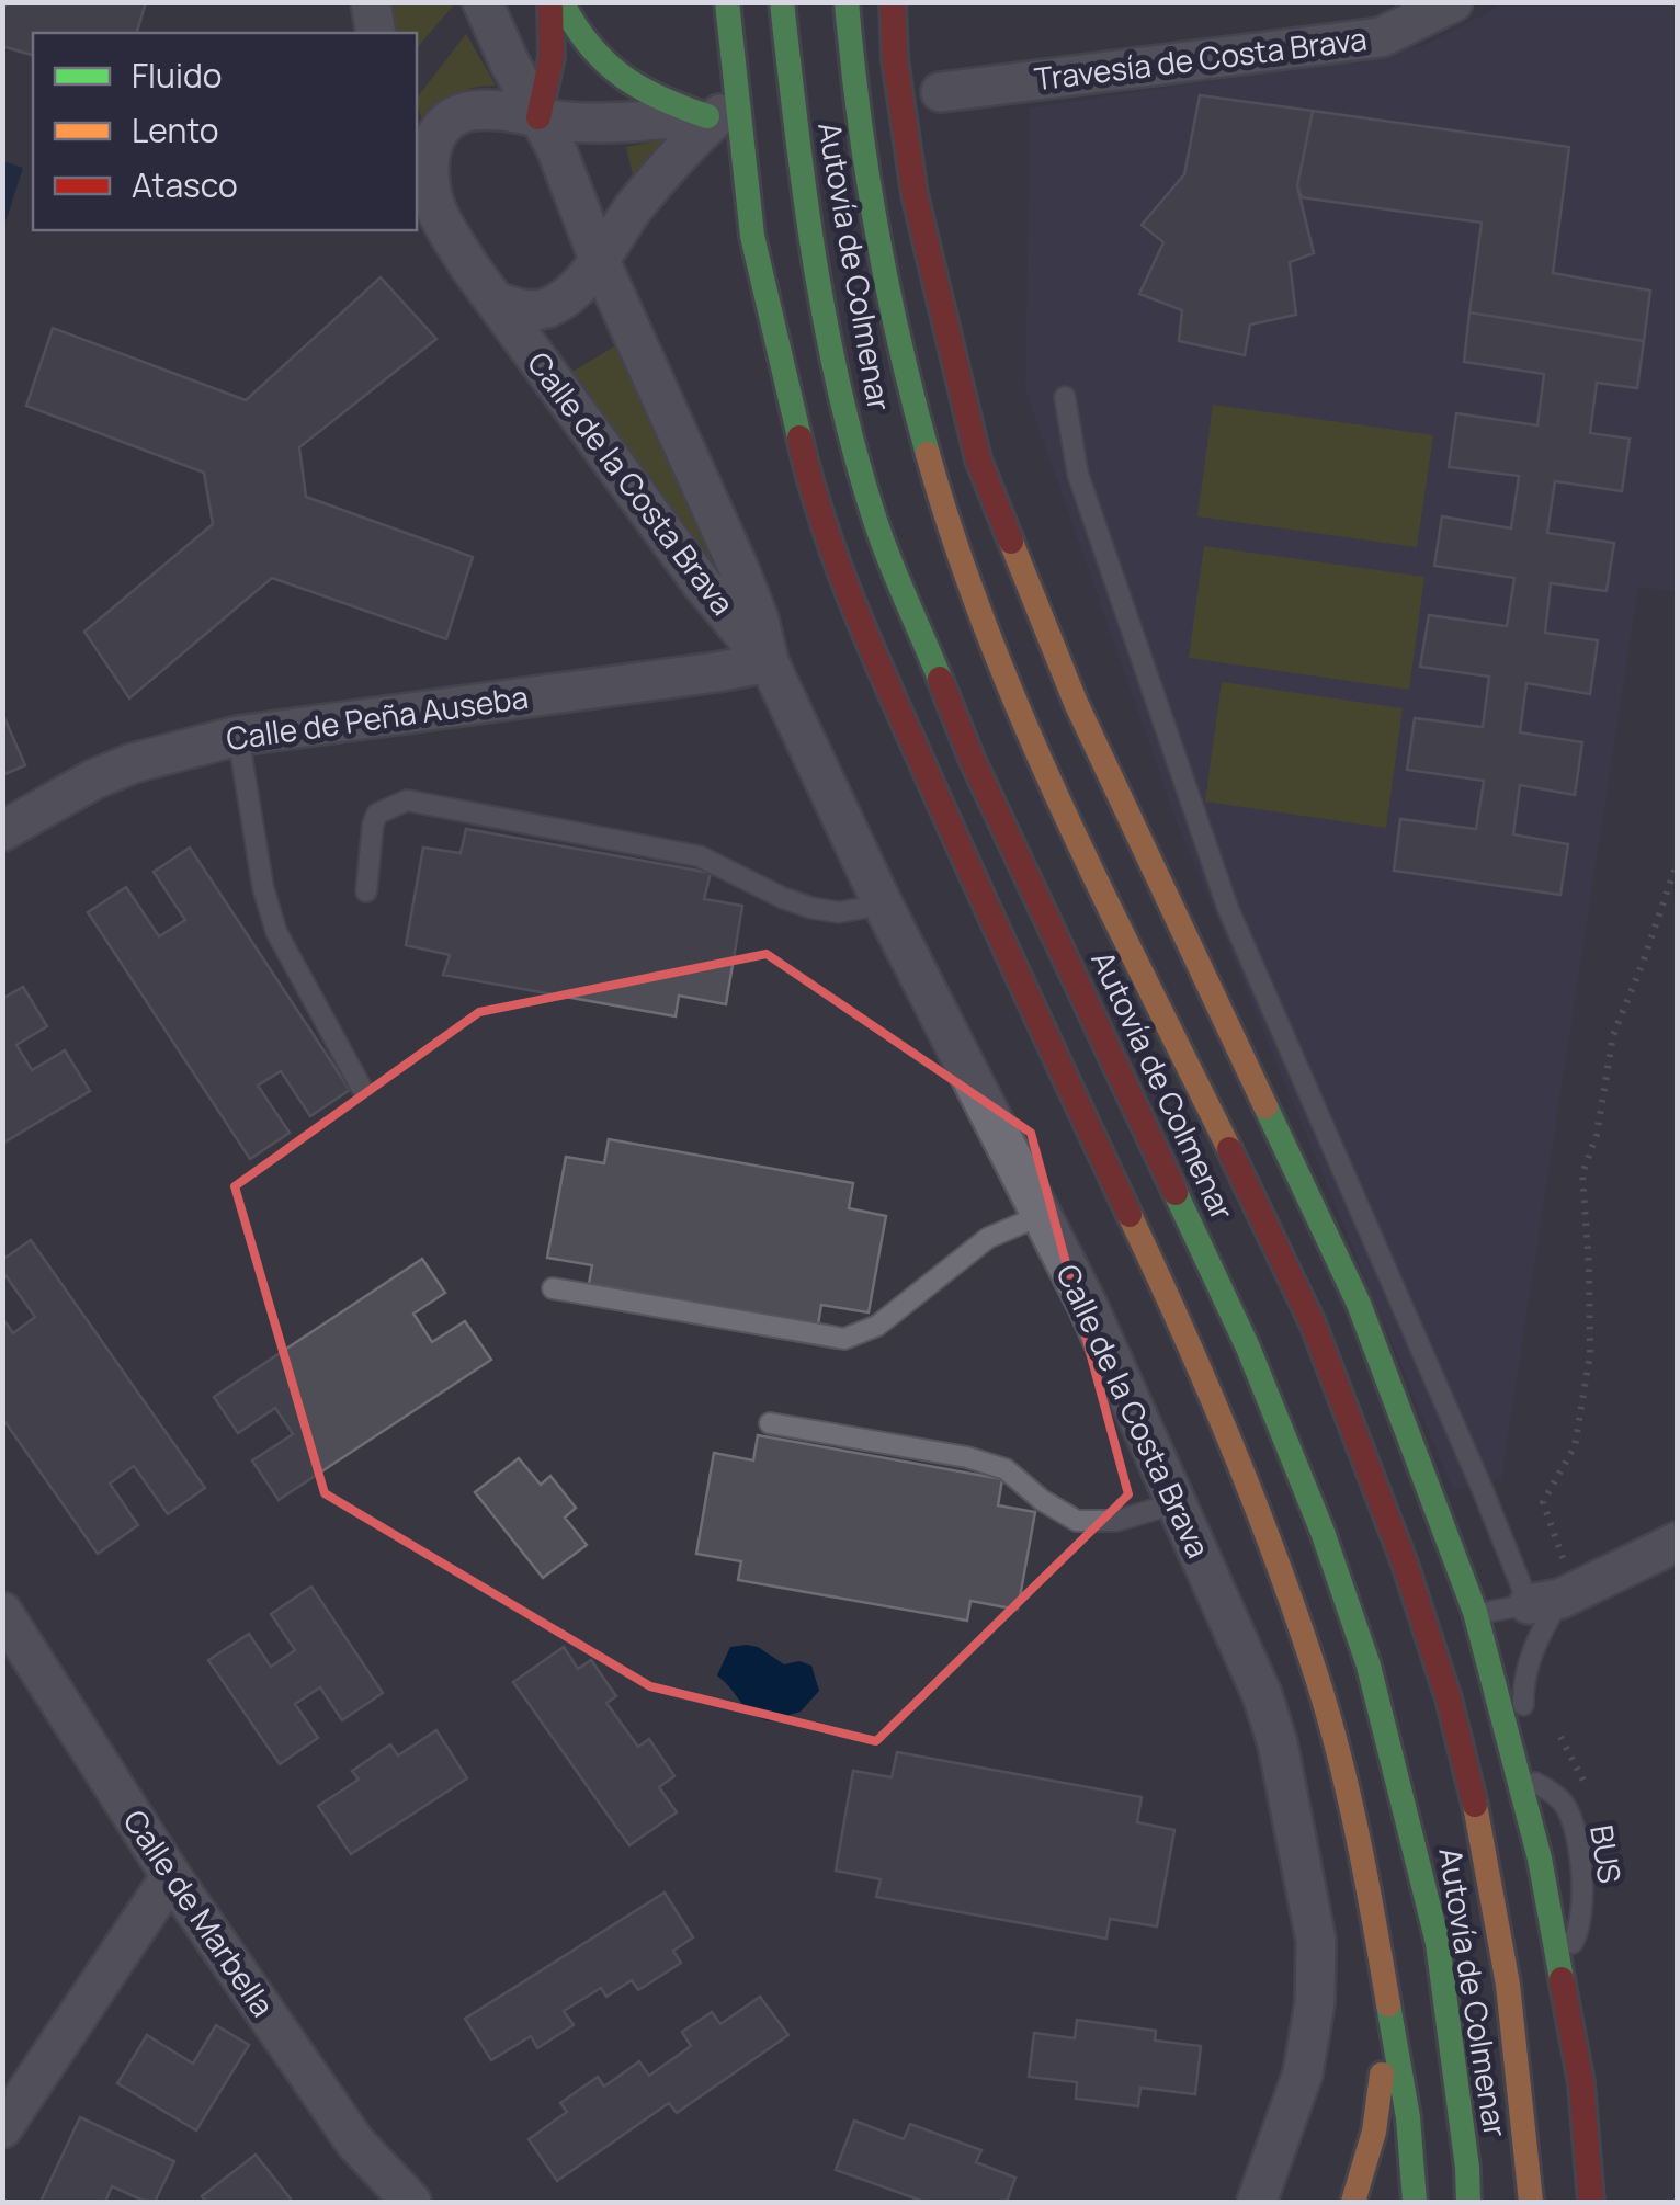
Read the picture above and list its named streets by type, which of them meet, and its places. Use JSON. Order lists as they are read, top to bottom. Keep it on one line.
{"streets":{"highway":["Autovía de Colmenar"],"street":["Travesía de Costa Brava","Calle de la Costa Brava","Calle de Peña Auseba","Calle de Marbella"]},"crossings":[["Calle de la Costa Brava","Calle de Peña Auseba"]],"legend":["Fluido","Lento","Atasco"]}
